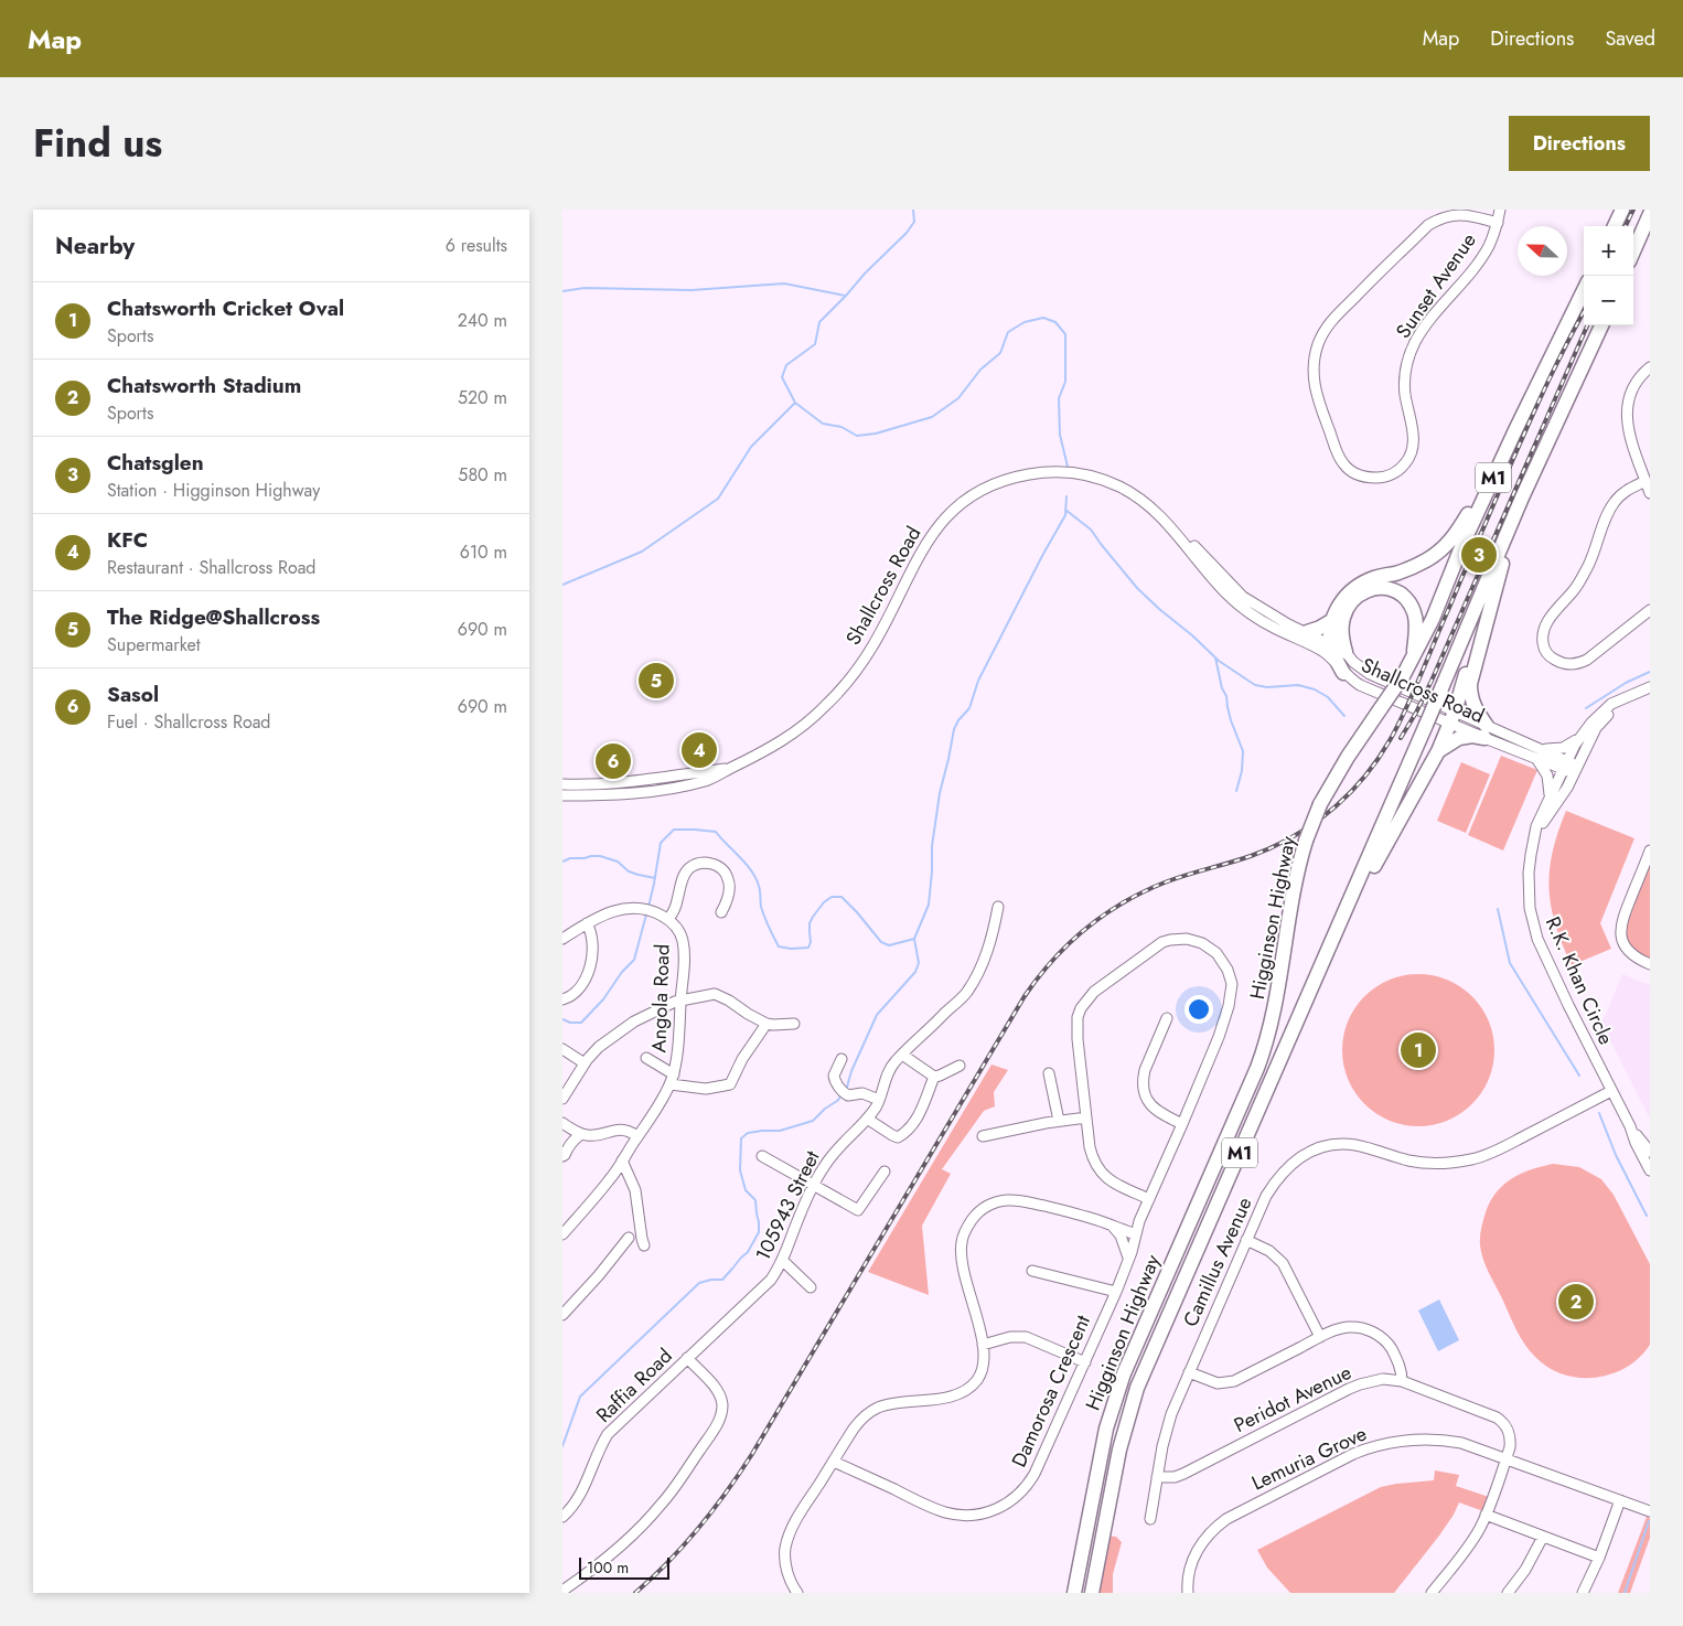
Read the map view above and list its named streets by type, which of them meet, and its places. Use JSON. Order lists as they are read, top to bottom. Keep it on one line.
{"streets":{"highway":["M1","Higginson Highway"],"street":["Sunset Avenue","Shallcross Road","R.K. Khan Circle","Angola Road","105943 Street","Camillus Avenue","Raffia Road","Damorosa Crescent","Peridot Avenue","Lemuria Grove"]},"crossings":[["R.K. Khan Circle","Camillus Avenue"],["105943 Street","Raffia Road"],["Camillus Avenue","Peridot Avenue"],["Peridot Avenue","Lemuria Grove"]],"scale_bar":"100 m","north":"left","page":{"header":"Map","nav":["Map","Directions","Saved"],"title":"Find us","buttons":"Directions","heading":["Nearby","6 results"],"map_buttons":["+","−"],"list":[{"mark":"1","name":"Chatsworth Cricket Oval","note":"Sports","value":"240 m"},{"mark":"2","name":"Chatsworth Stadium","note":"Sports","value":"520 m"},{"mark":"3","name":"Chatsglen","note":"Station · Higginson Highway","value":"580 m"},{"mark":"4","name":"KFC","note":"Restaurant · Shallcross Road","value":"610 m"},{"mark":"5","name":"The Ridge@Shallcross","note":"Supermarket","value":"690 m"},{"mark":"6","name":"Sasol","note":"Fuel · Shallcross Road","value":"690 m"}],"pins":["3","5","4","6","1","2"],"scale":"100 m"}}
